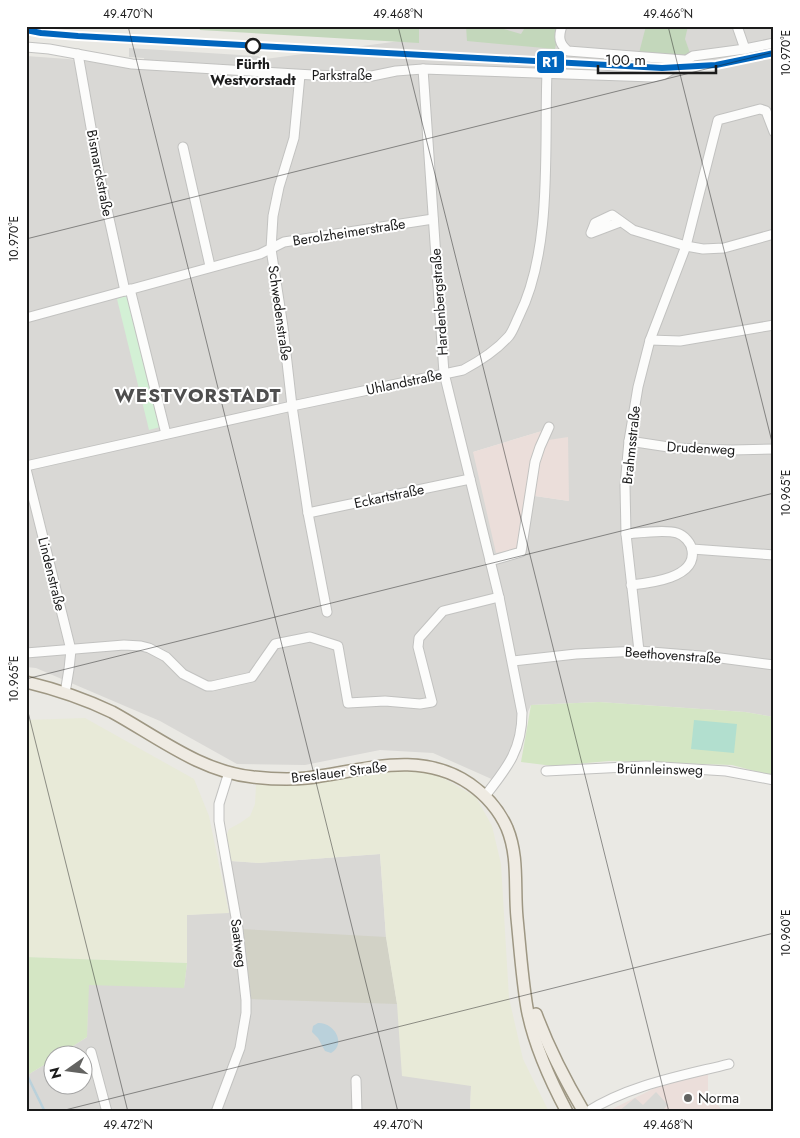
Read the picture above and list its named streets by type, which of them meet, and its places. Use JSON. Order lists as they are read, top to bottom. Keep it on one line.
{"streets":{"main road":["Breslauer Straße"],"street":["Parkstraße","Bismarckstraße","Berolzheimerstraße","Hardenbergstraße","Schwedenstraße","Uhlandstraße","Brahmsstraße","Drudenweg","Eckartstraße","Lindenstraße","Beethovenstraße","Brünnleinsweg","Saatweg"]},"crossings":[["Parkstraße","Bismarckstraße"],["Parkstraße","Hardenbergstraße"],["Parkstraße","Schwedenstraße"],["Parkstraße","Uhlandstraße"],["Bismarckstraße","Berolzheimerstraße"],["Bismarckstraße","Uhlandstraße"],["Berolzheimerstraße","Hardenbergstraße"],["Berolzheimerstraße","Schwedenstraße"],["Hardenbergstraße","Uhlandstraße"],["Hardenbergstraße","Eckartstraße"],["Hardenbergstraße","Beethovenstraße"],["Hardenbergstraße","Breslauer Straße"],["Schwedenstraße","Uhlandstraße"],["Schwedenstraße","Eckartstraße"],["Uhlandstraße","Lindenstraße"],["Brahmsstraße","Drudenweg"],["Brahmsstraße","Beethovenstraße"],["Lindenstraße","Breslauer Straße"],["Breslauer Straße","Saatweg"]],"districts":["WESTVORSTADT"],"places":["Fürth Westvorstadt","Norma"],"lines":["transit line R1"],"scale_bar":"100 m","north":"left","coordinates":["49.470°N","49.468°N","49.466°N","10.970°E","10.965°E","10.960°E","49.472°N"]}
